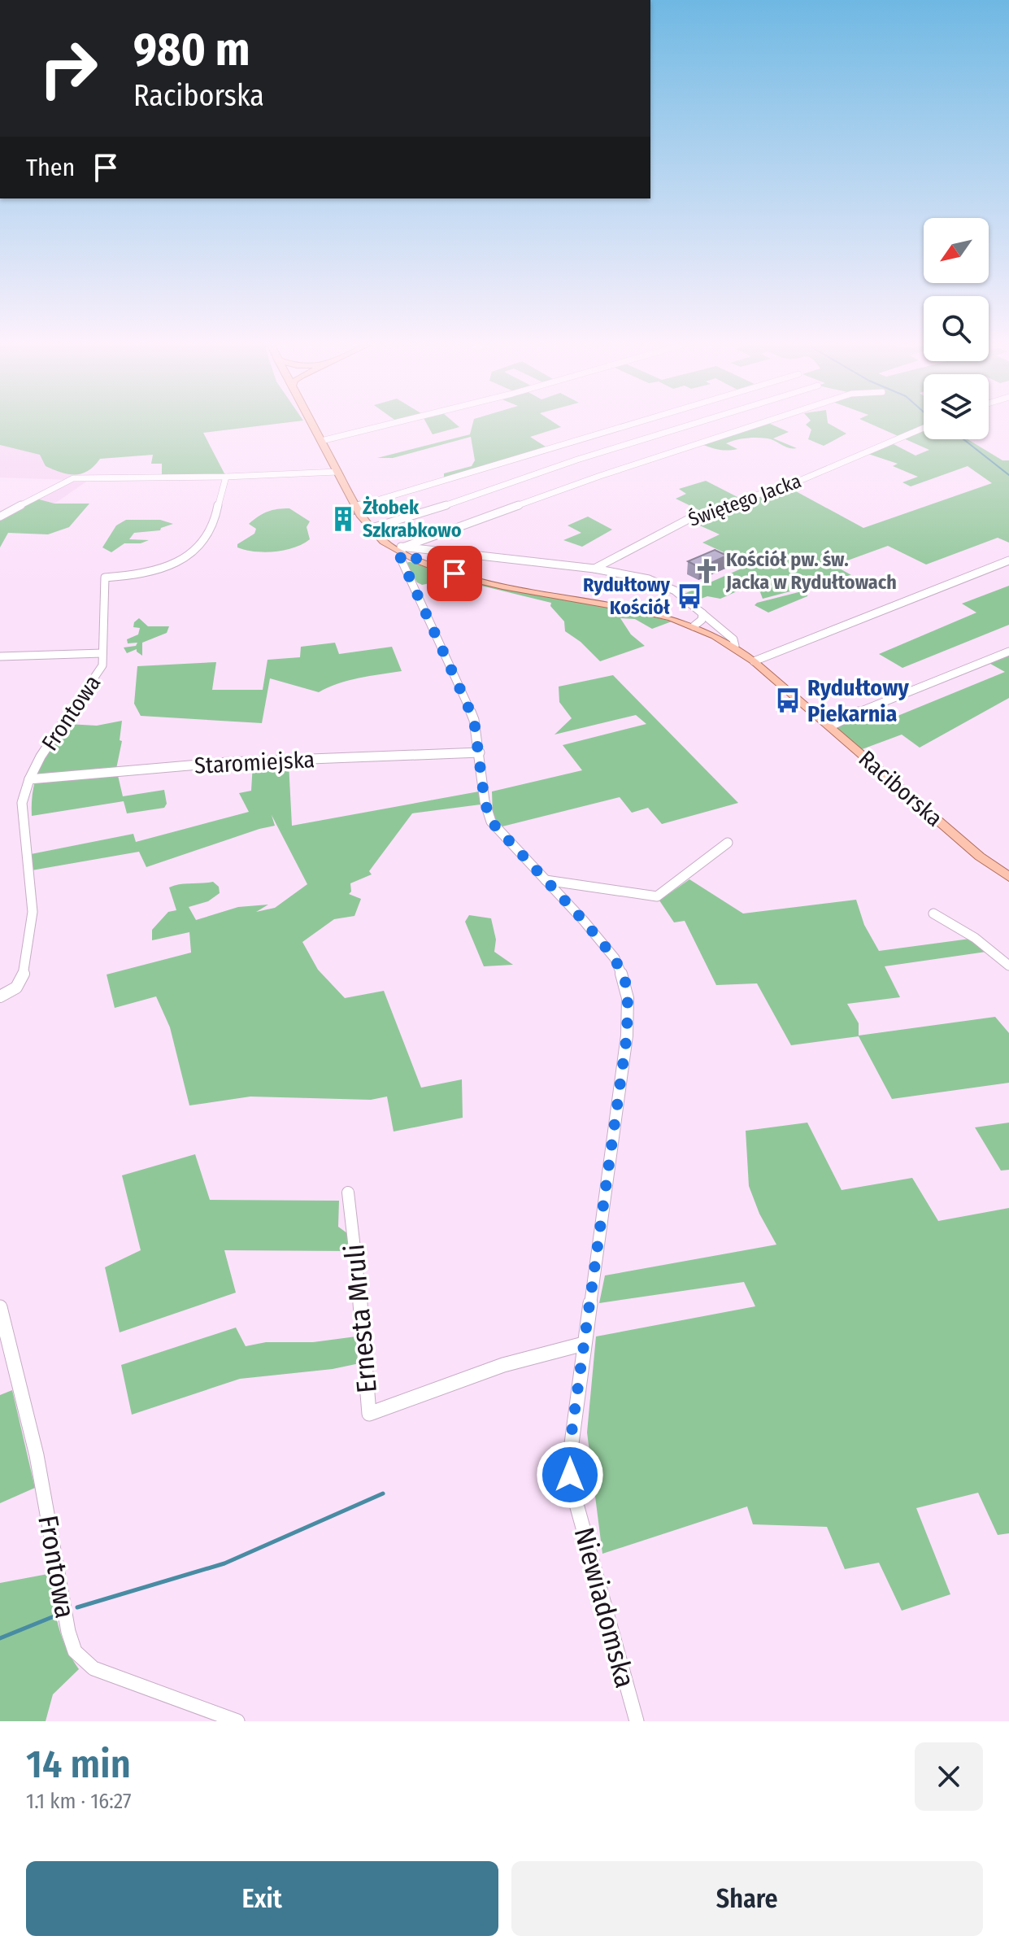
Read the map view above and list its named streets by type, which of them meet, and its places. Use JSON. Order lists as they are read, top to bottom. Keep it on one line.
{"streets":{"main road":["Raciborska"],"street":["Świętego Jacka","Frontowa","Staromiejska","Ernesta Mruli","Niewiadomska"]},"crossings":[["Świętego Jacka","Raciborska"],["Frontowa","Staromiejska"],["Staromiejska","Niewiadomska"],["Raciborska","Niewiadomska"],["Ernesta Mruli","Niewiadomska"]],"places":{"building":["Żłobek Szkrabkowo"],"church":["Kościół pw. św. Jacka w Rydułtowach"],"bus stop":["Rydułtowy Kościół","Rydułtowy Piekarnia"]},"north":"bottom left","page":{"turn":["980 m","Raciborska"],"then":"Then","heading":["14 min","1.1 km · 16:27"],"buttons":["Exit","Share"]}}
